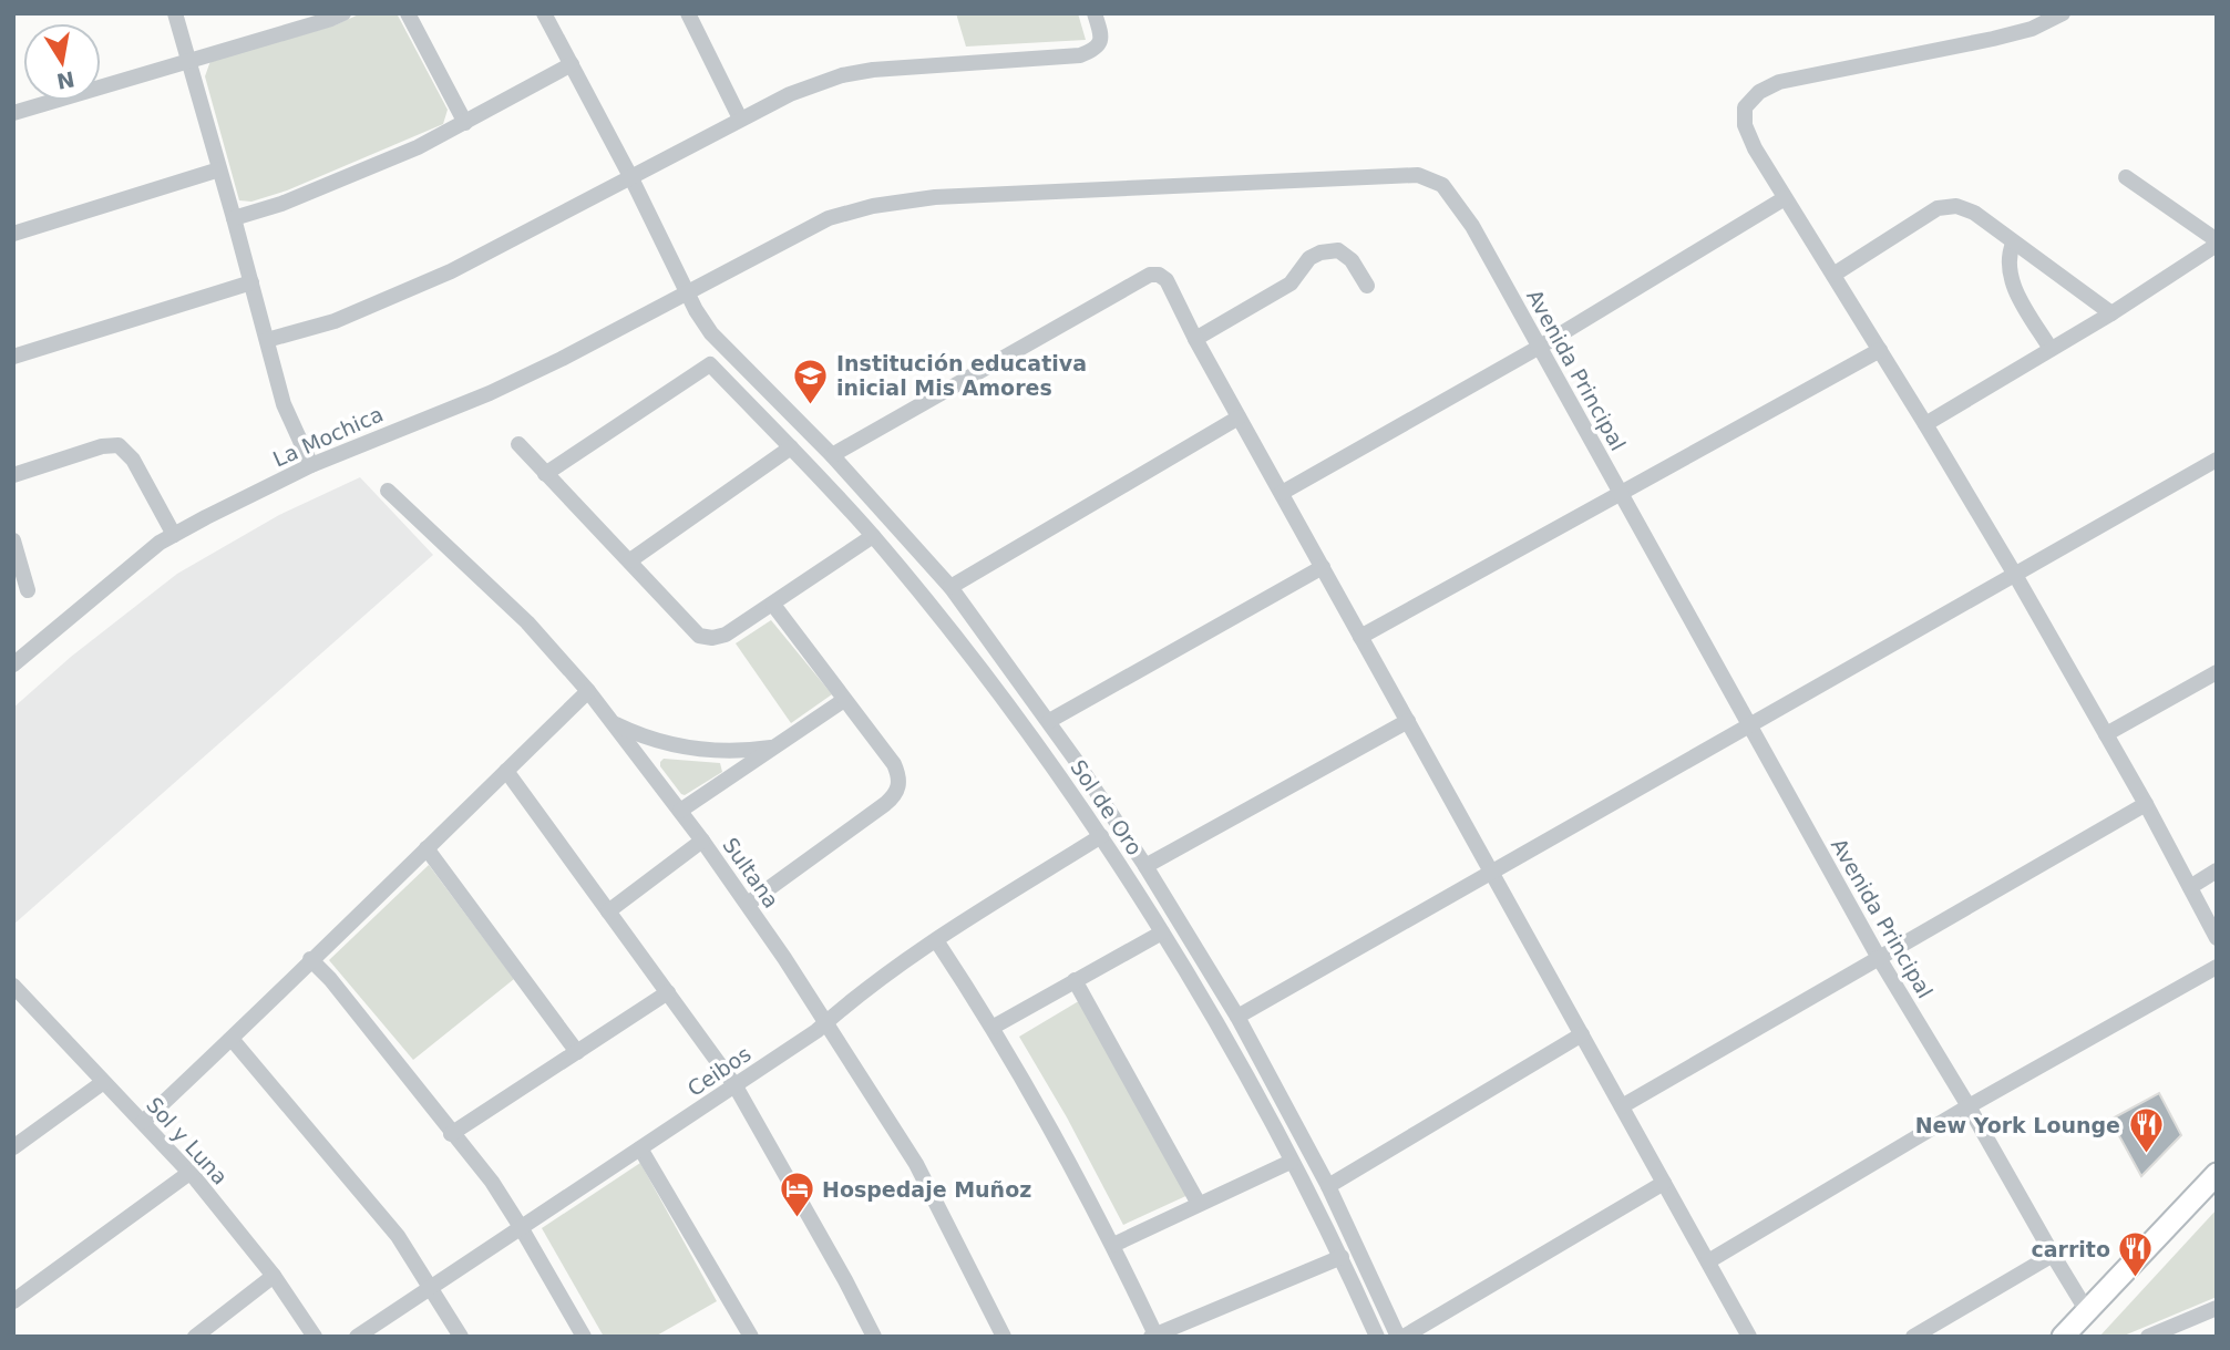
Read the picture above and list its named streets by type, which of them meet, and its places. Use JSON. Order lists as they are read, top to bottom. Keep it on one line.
{"streets":{"street":["Avenida Principal","La Mochica","Sol de Oro","Sultana","Ceibos","Sol y Luna"]},"crossings":[["Avenida Principal","La Mochica"],["Sol de Oro","Ceibos"],["Sultana","Ceibos"]],"places":{"school or university":["Institución educativa inicial Mis Amores"],"restaurant":["New York Lounge","carrito"],"hotel":["Hospedaje Muñoz"]},"north":"bottom"}
